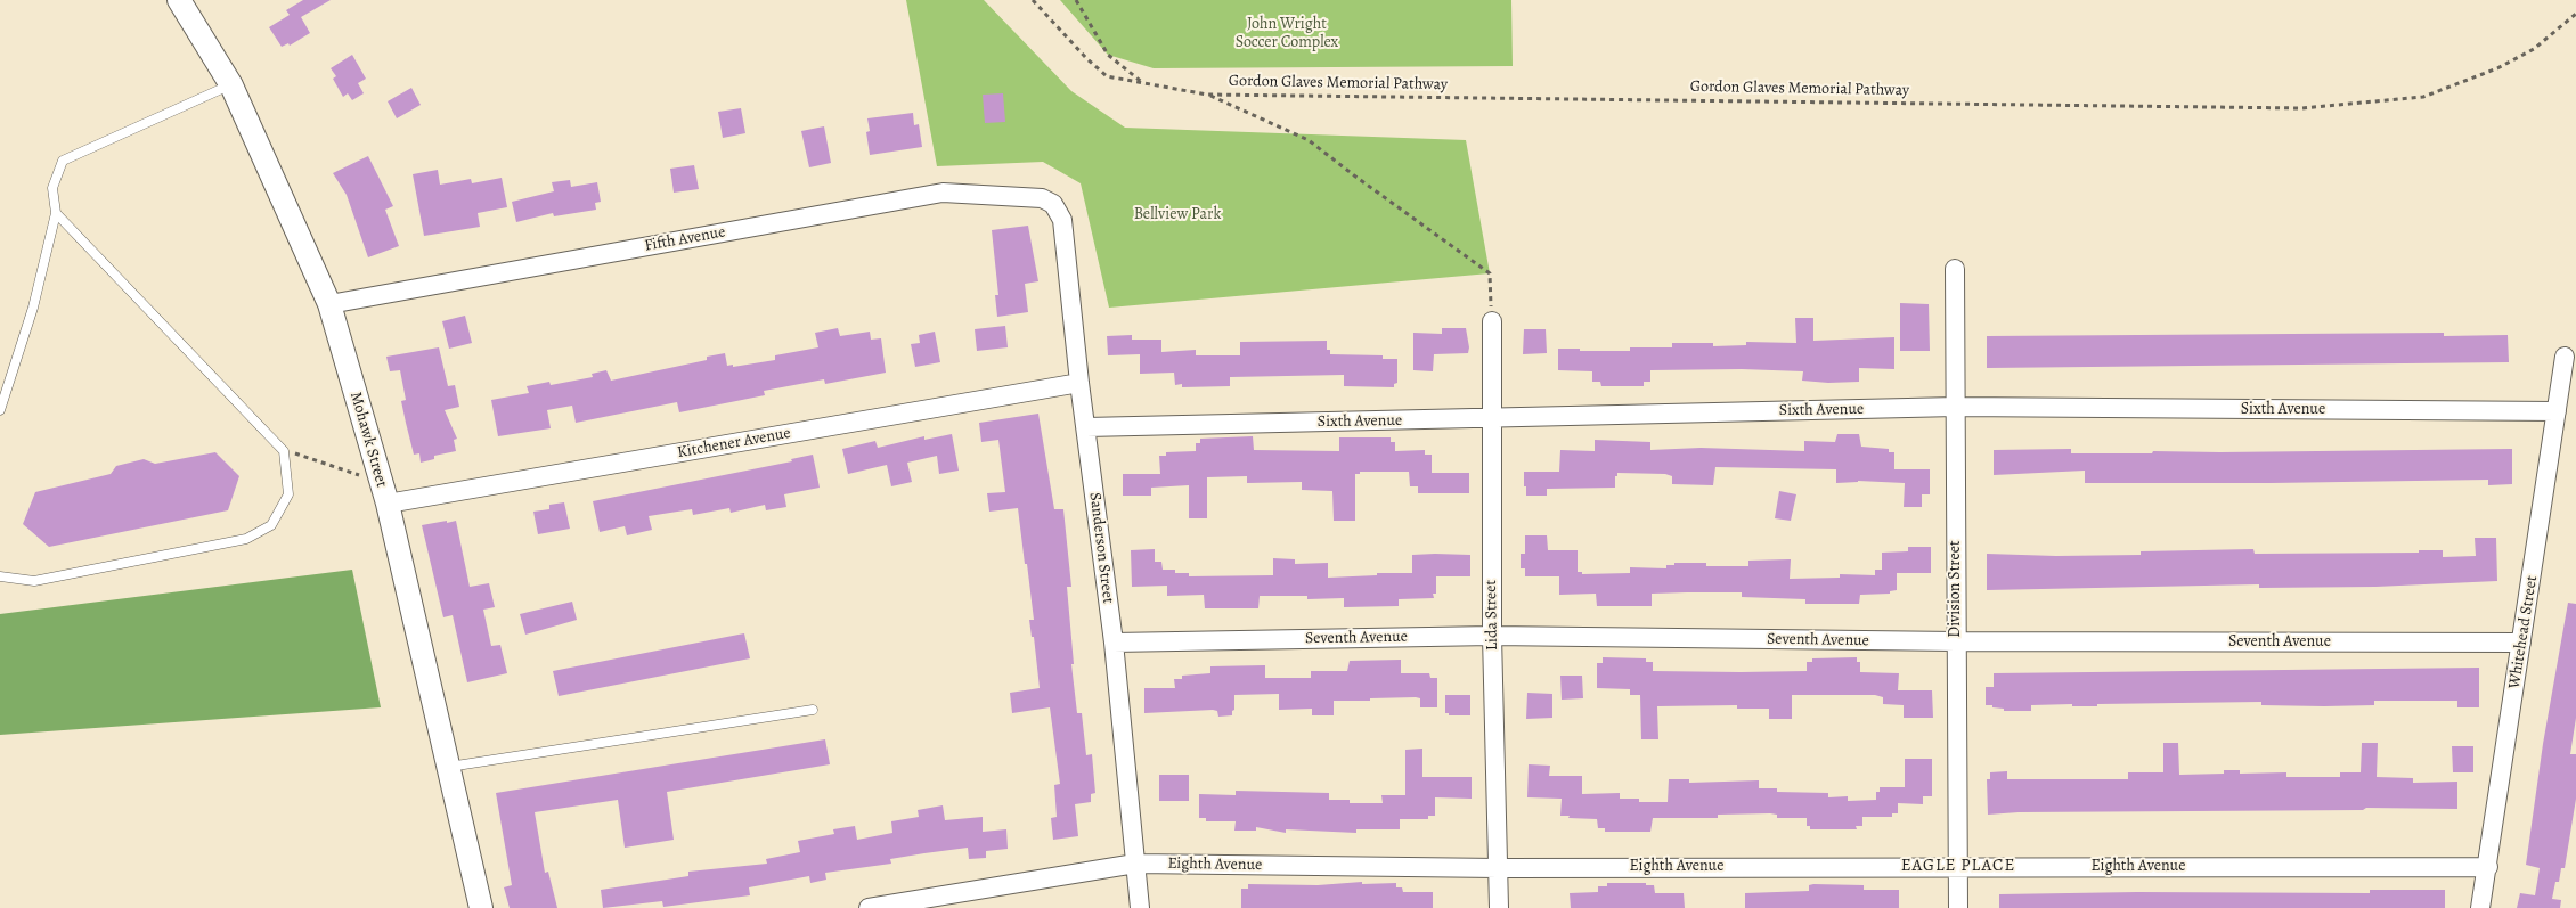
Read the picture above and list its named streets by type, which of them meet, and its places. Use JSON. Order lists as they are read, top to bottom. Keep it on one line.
{"streets":{"street":["Fifth Avenue","Sixth Avenue","Mohawk Street","Kitchener Avenue","Sanderson Street","Division Street","Lida Street","Whitehead Street","Seventh Avenue","Eighth Avenue"],"path":["Gordon Glaves Memorial Pathway"]},"crossings":[["Fifth Avenue","Mohawk Street"],["Fifth Avenue","Sanderson Street"],["Sixth Avenue","Sanderson Street"],["Sixth Avenue","Division Street"],["Sixth Avenue","Lida Street"],["Sixth Avenue","Whitehead Street"],["Mohawk Street","Kitchener Avenue"],["Kitchener Avenue","Sanderson Street"],["Sanderson Street","Seventh Avenue"],["Sanderson Street","Eighth Avenue"],["Division Street","Seventh Avenue"],["Division Street","Eighth Avenue"],["Lida Street","Seventh Avenue"],["Lida Street","Eighth Avenue"],["Whitehead Street","Seventh Avenue"],["Whitehead Street","Eighth Avenue"]],"districts":["EAGLE PLACE"],"parks":["John Wright Soccer Complex","Bellview Park"]}
